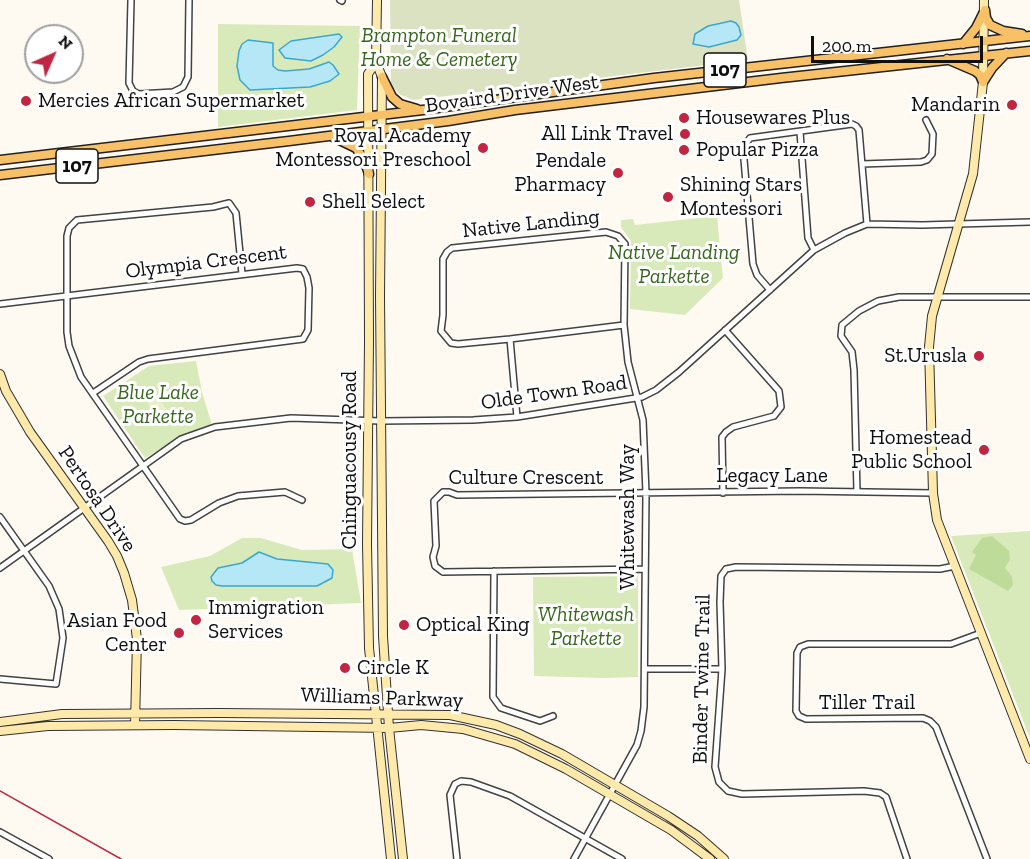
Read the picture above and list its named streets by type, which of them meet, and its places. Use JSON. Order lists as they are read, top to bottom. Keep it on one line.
{"streets":{"main road":["107","Bovaird Drive West","Chinguacousy Road","Pertosa Drive","Williams Parkway"],"street":["Native Landing","Olympia Crescent","Olde Town Road","Legacy Lane","Culture Crescent","Whitewash Way","Binder Twine Trail","Tiller Trail"]},"crossings":[["Bovaird Drive West","Chinguacousy Road"],["Native Landing","Olde Town Road"],["Native Landing","Whitewash Way"],["Olde Town Road","Chinguacousy Road"],["Olde Town Road","Pertosa Drive"],["Olde Town Road","Whitewash Way"],["Chinguacousy Road","Williams Parkway"],["Legacy Lane","Culture Crescent"],["Legacy Lane","Whitewash Way"],["Culture Crescent","Whitewash Way"],["Pertosa Drive","Williams Parkway"],["Whitewash Way","Williams Parkway"]],"parks":["Brampton Funeral Home & Cemetery","Native Landing Parkette","Blue Lake Parkette","Whitewash Parkette"],"places":["Mercies African Supermarket","Mandarin","Housewares Plus","All Link Travel","Royal Academy Montessori Preschool","Popular Pizza","Pendale Pharmacy","Shining Stars Montessori","Shell Select","St.Urusla","Homestead Public School","Immigration Services","Optical King","Asian Food Center","Circle K"],"scale_bar":"200 m","north":"top right"}
